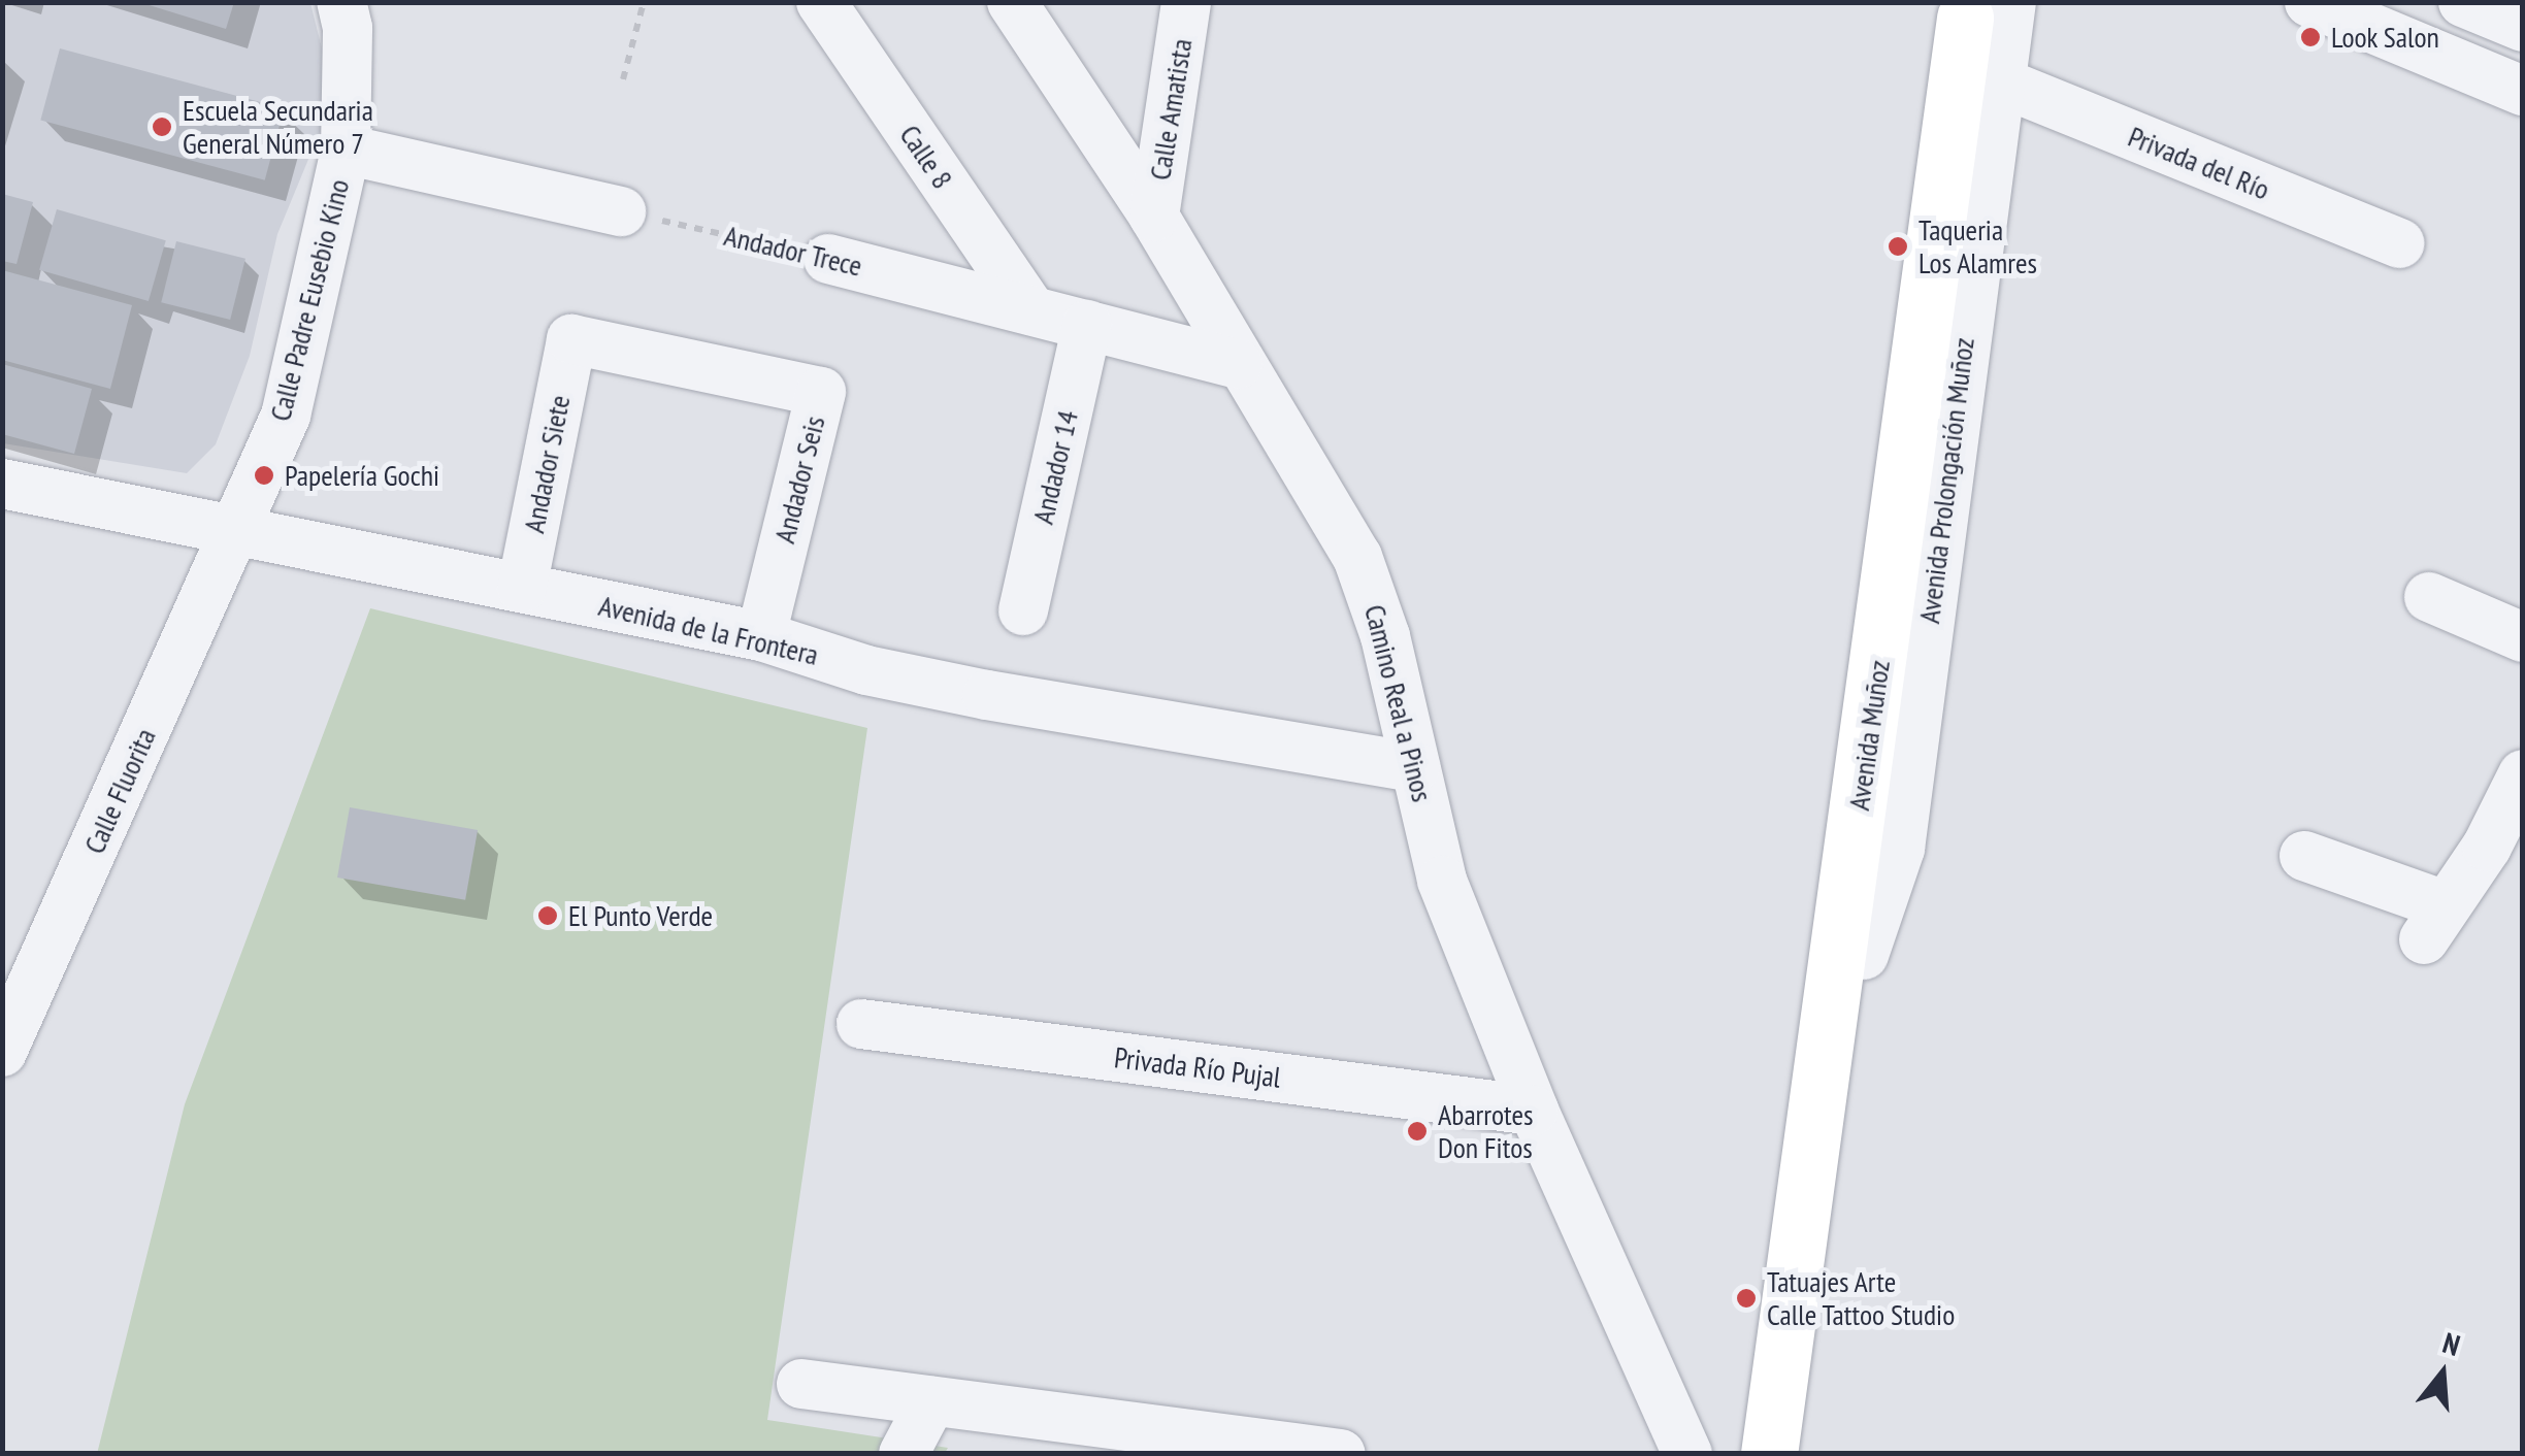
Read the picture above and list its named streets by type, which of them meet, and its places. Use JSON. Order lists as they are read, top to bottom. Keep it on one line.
{"streets":{"main road":["Avenida Muñoz"],"street":["Calle Amatista","Calle 8","Privada del Río","Andador Trece","Calle Padre Eusebio Kino","Andador Siete","Andador 14","Andador Seis","Avenida Prolongación Muñoz","Avenida de la Frontera","Camino Real a Pinos","Calle Fluorita","Privada Río Pujal"]},"crossings":[["Calle Amatista","Camino Real a Pinos"],["Calle 8","Andador Trece"],["Privada del Río","Avenida Prolongación Muñoz"],["Andador Trece","Andador 14"],["Andador Trece","Camino Real a Pinos"],["Calle Padre Eusebio Kino","Avenida de la Frontera"],["Calle Padre Eusebio Kino","Calle Fluorita"],["Andador Siete","Andador Seis"],["Andador Siete","Avenida de la Frontera"],["Andador Seis","Avenida de la Frontera"],["Avenida Prolongación Muñoz","Avenida Muñoz"],["Avenida de la Frontera","Camino Real a Pinos"],["Avenida de la Frontera","Calle Fluorita"],["Camino Real a Pinos","Privada Río Pujal"]],"places":["Look Salon","Escuela Secundaria General Número 7","Taqueria Los Alamres","Papelería Gochi","El Punto Verde","Abarrotes Don Fitos","Tatuajes Arte Calle Tattoo Studio"],"north":"top"}
